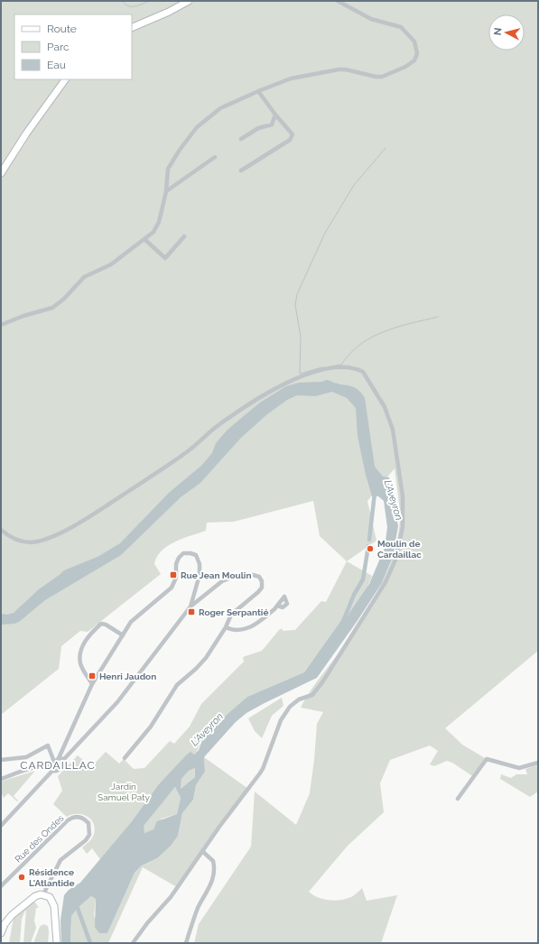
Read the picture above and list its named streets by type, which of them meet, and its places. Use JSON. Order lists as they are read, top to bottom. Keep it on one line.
{"streets":{"street":["Rue des Ondes"]},"districts":["CARDAILLAC"],"water":["L'Aveyron"],"parks":["Jardin Samuel Paty"],"places":{"other":["Moulin de Cardaillac","Résidence L'Atlantide"],"transit":["Rue Jean Moulin","Roger Serpantié","Henri Jaudon"]},"legend":["Route","Parc","Eau"],"north":"left"}
